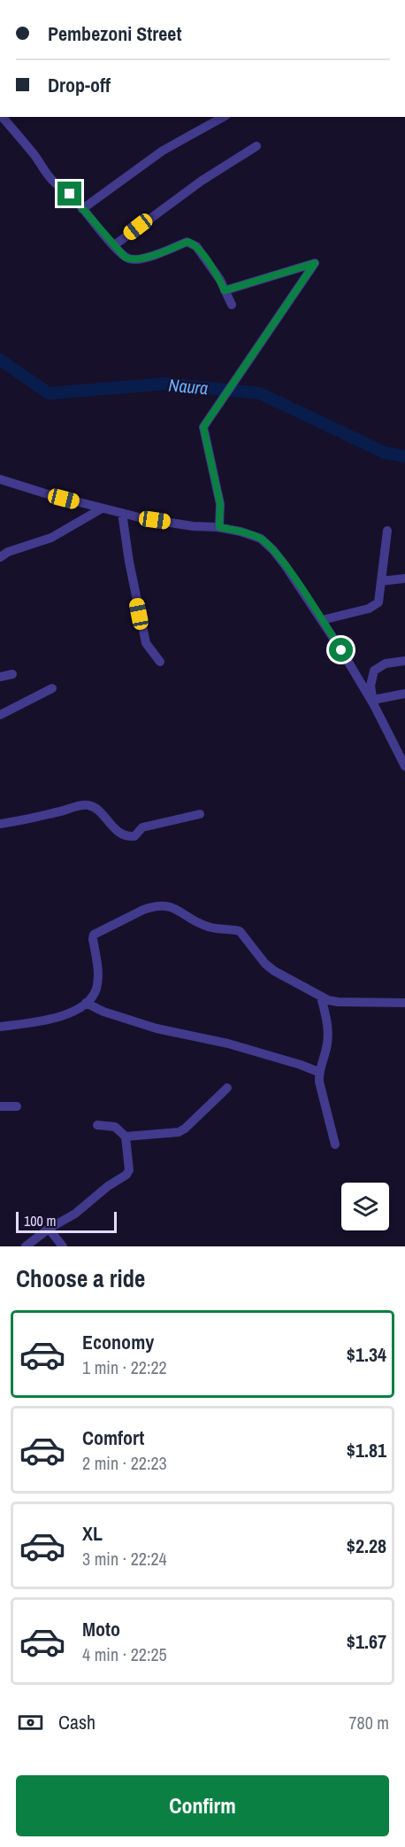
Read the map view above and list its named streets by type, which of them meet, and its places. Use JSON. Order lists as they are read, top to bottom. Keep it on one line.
{"water":["Naura"],"scale_bar":"100 m","page":{"banner":["Pembezoni Street","Drop-off"],"scale":"100 m","heading":"Choose a ride","list":[{"name":"Economy","note":"1 min · 22:22","value":"$1.34"},{"name":"Comfort","note":"2 min · 22:23","value":"$1.81"},{"name":"XL","note":"3 min · 22:24","value":"$2.28"},{"name":"Moto","note":"4 min · 22:25","value":"$1.67"}],"pay":["Cash","780 m"],"buttons":"Confirm"}}
